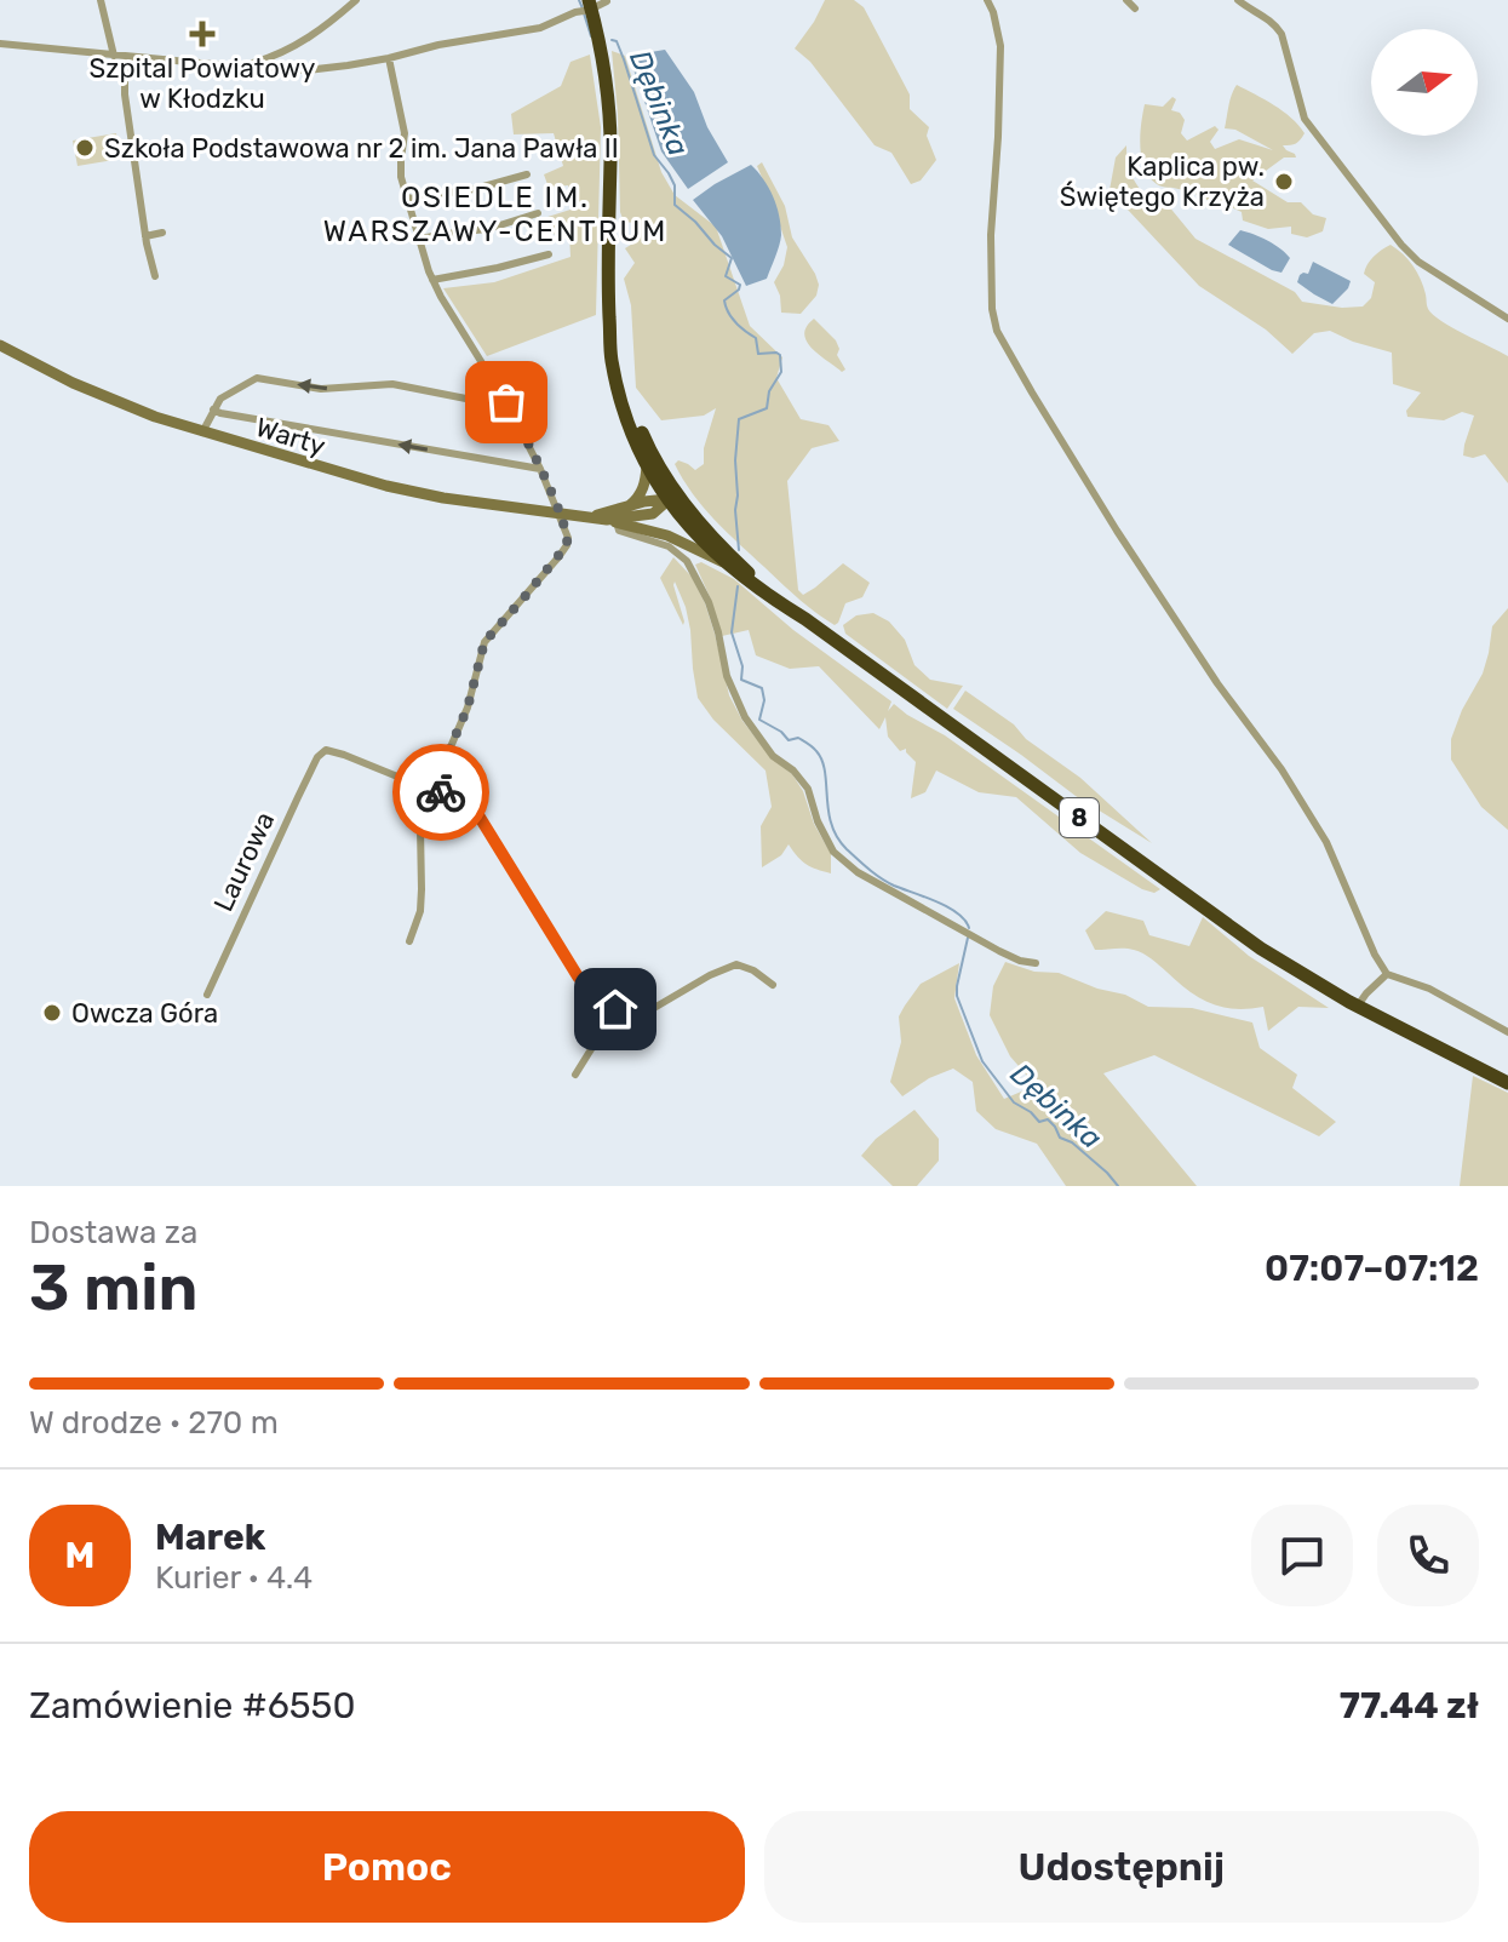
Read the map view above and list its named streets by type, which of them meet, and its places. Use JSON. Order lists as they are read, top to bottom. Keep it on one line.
{"streets":{"highway":["8"],"main road":["Warty"],"street":["Laurowa"]},"crossings":[["Warty","8"]],"districts":["OSIEDLE IM. WARSZAWY-CENTRUM"],"water":["Dębinka"],"places":{"health":["Szpital Powiatowy w Kłodzku"],"other":["Szkoła Podstawowa nr 2 im. Jana Pawła II","Kaplica pw. Świętego Krzyża","Owcza Góra"]},"north":"right","page":{"heading":["3 min","Dostawa za","07:07–07:12"],"panel":["Marek","Kurier · 4.4","Zamówienie #6550","77.44 zł"],"bar":"W drodze · 270 m","round":"M","buttons":["Pomoc","Udostępnij"]}}
